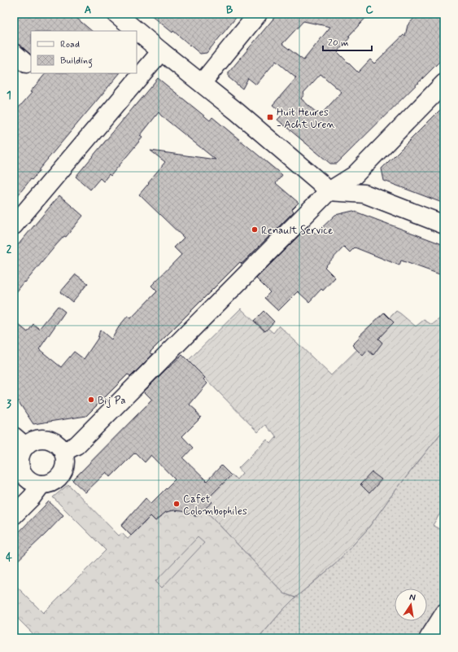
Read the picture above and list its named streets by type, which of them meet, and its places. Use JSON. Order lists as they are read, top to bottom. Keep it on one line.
{"places":{"transit":["Huit Heures - Acht Uren"],"other":["Renault Service","Bij Pa","Cafet Colombophiles"]},"legend":["Road","Building"],"scale_bar":"20 m","north":"top","grid":{"columns":["A","B","C"],"rows":["1","2","3","4"]}}
